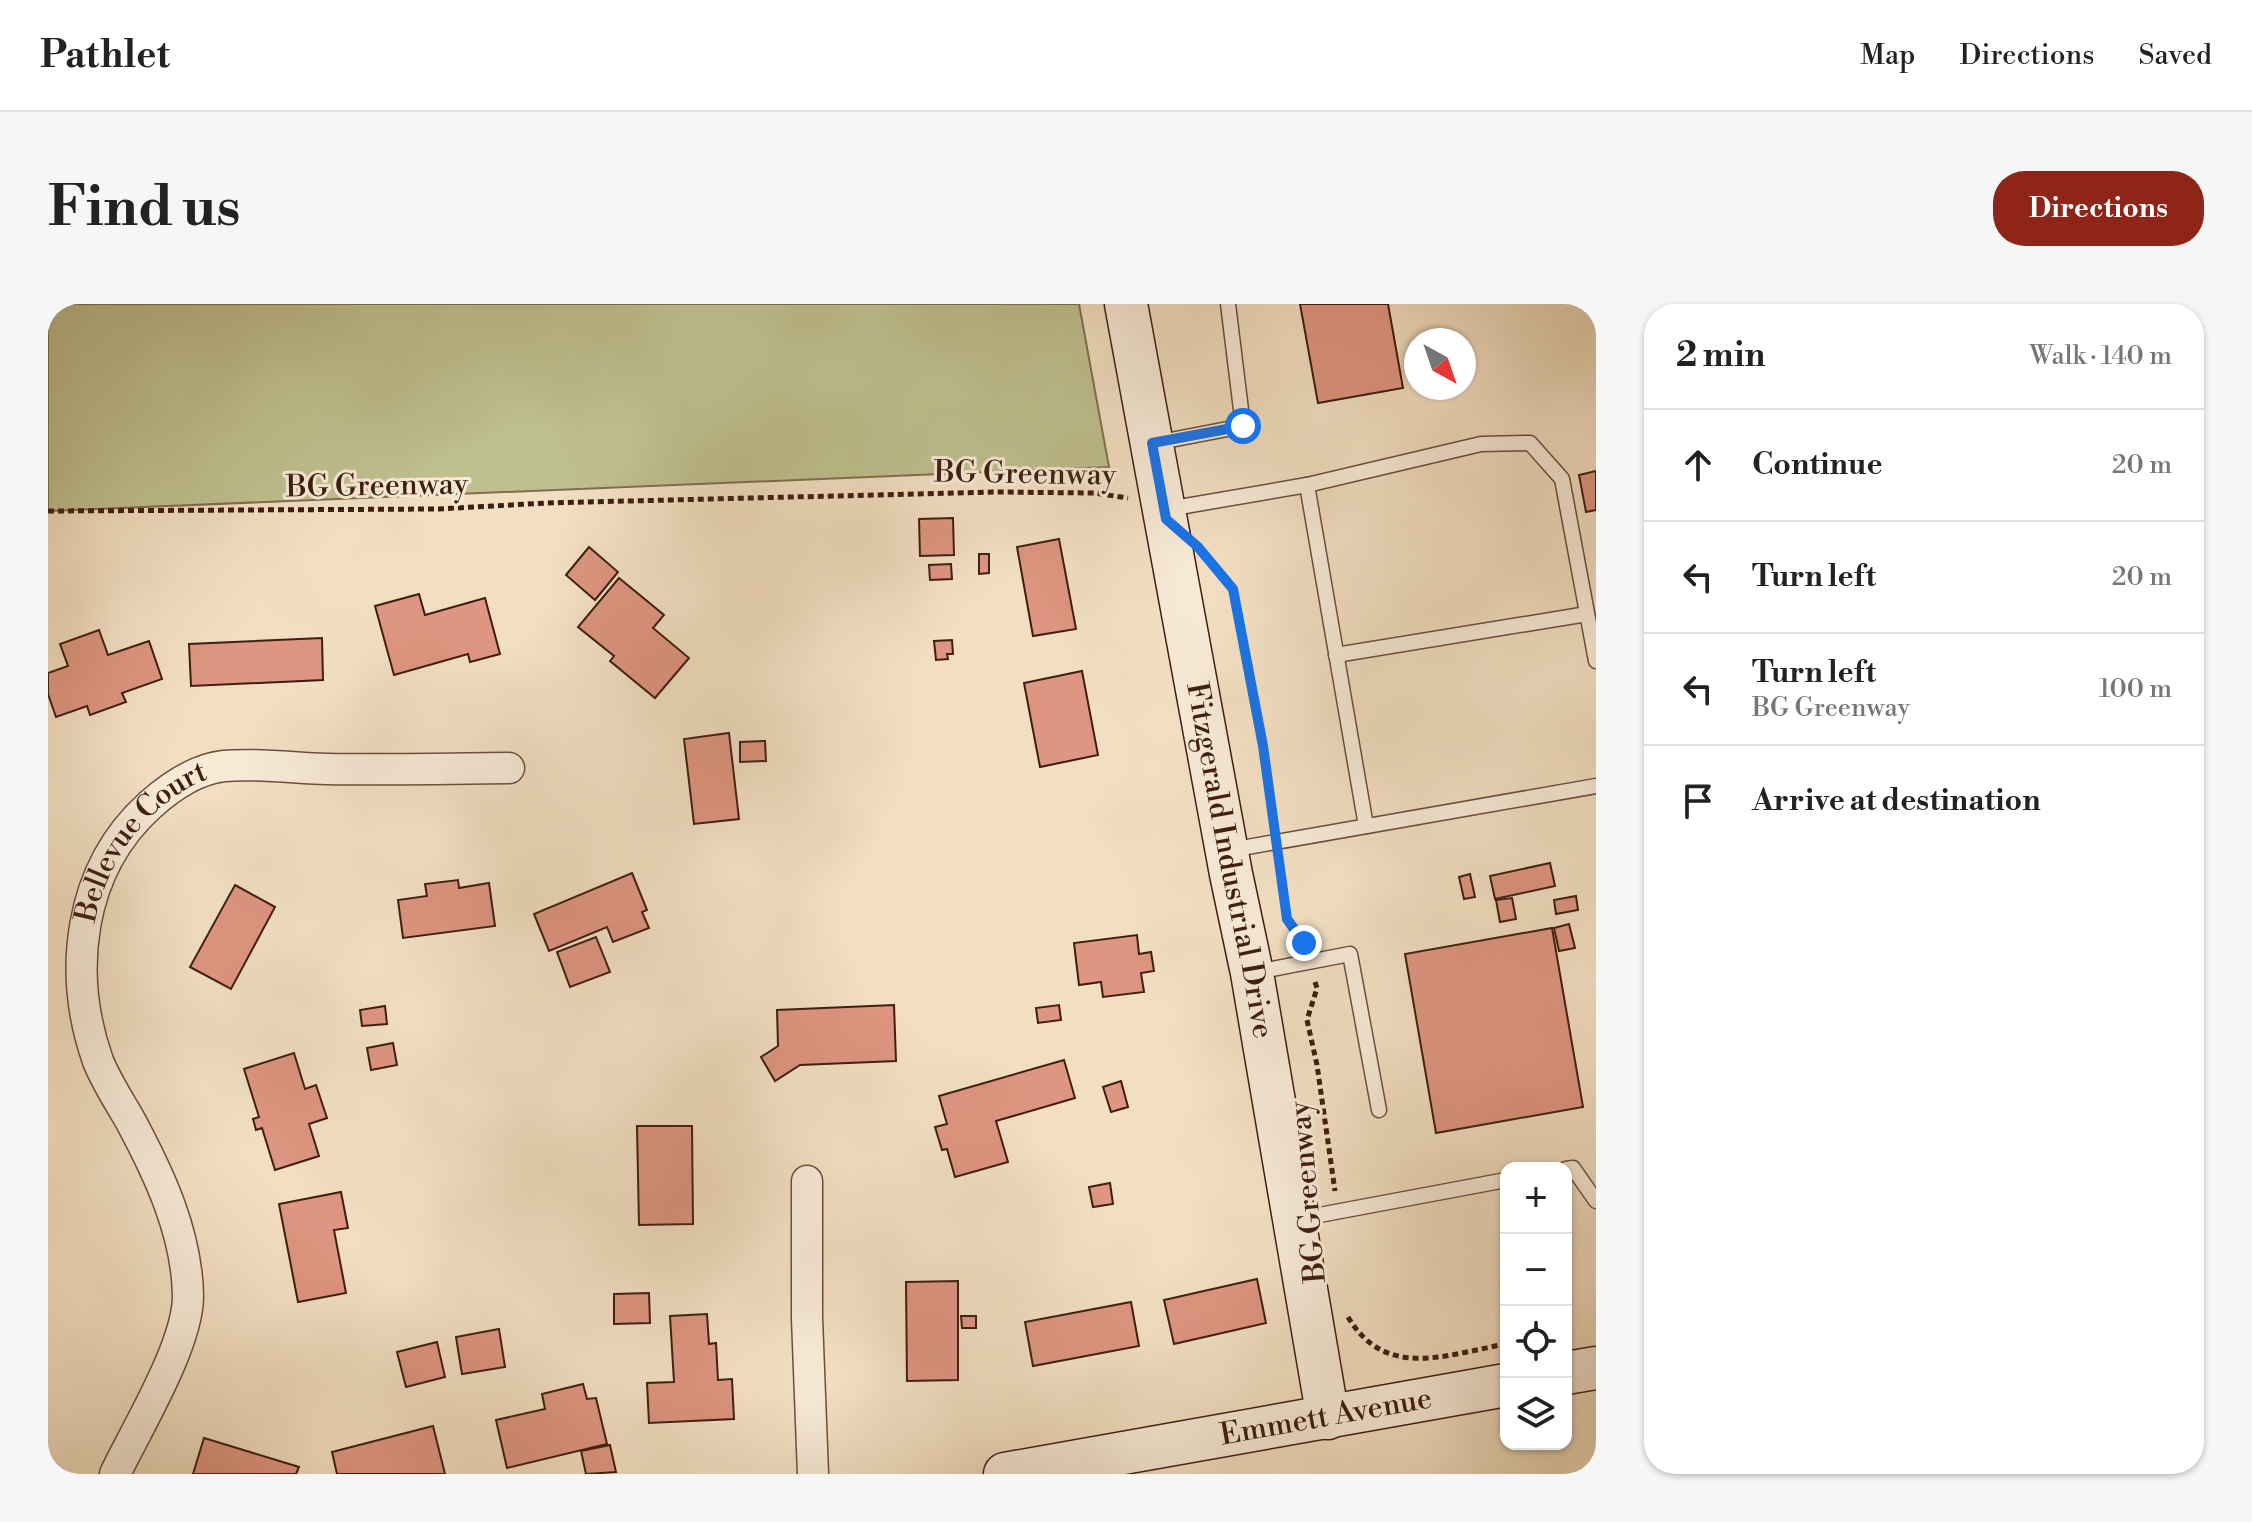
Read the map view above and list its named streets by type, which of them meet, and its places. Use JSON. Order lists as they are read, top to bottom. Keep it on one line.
{"streets":{"street":["Bellevue Court","Fitzgerald Industrial Drive","Emmett Avenue"],"path":["BG Greenway"]},"crossings":[["BG Greenway","Fitzgerald Industrial Drive"],["Fitzgerald Industrial Drive","Emmett Avenue"]],"north":"bottom right","page":{"header":"Pathlet","nav":["Map","Directions","Saved"],"buttons":"Directions","title":"Find us","heading":["2 min","Walk · 140 m"],"list":[["Continue","20 m"],["Turn left","20 m"],["Turn left","BG Greenway","100 m"],"Arrive at destination"],"map_buttons":["+","−"]}}
